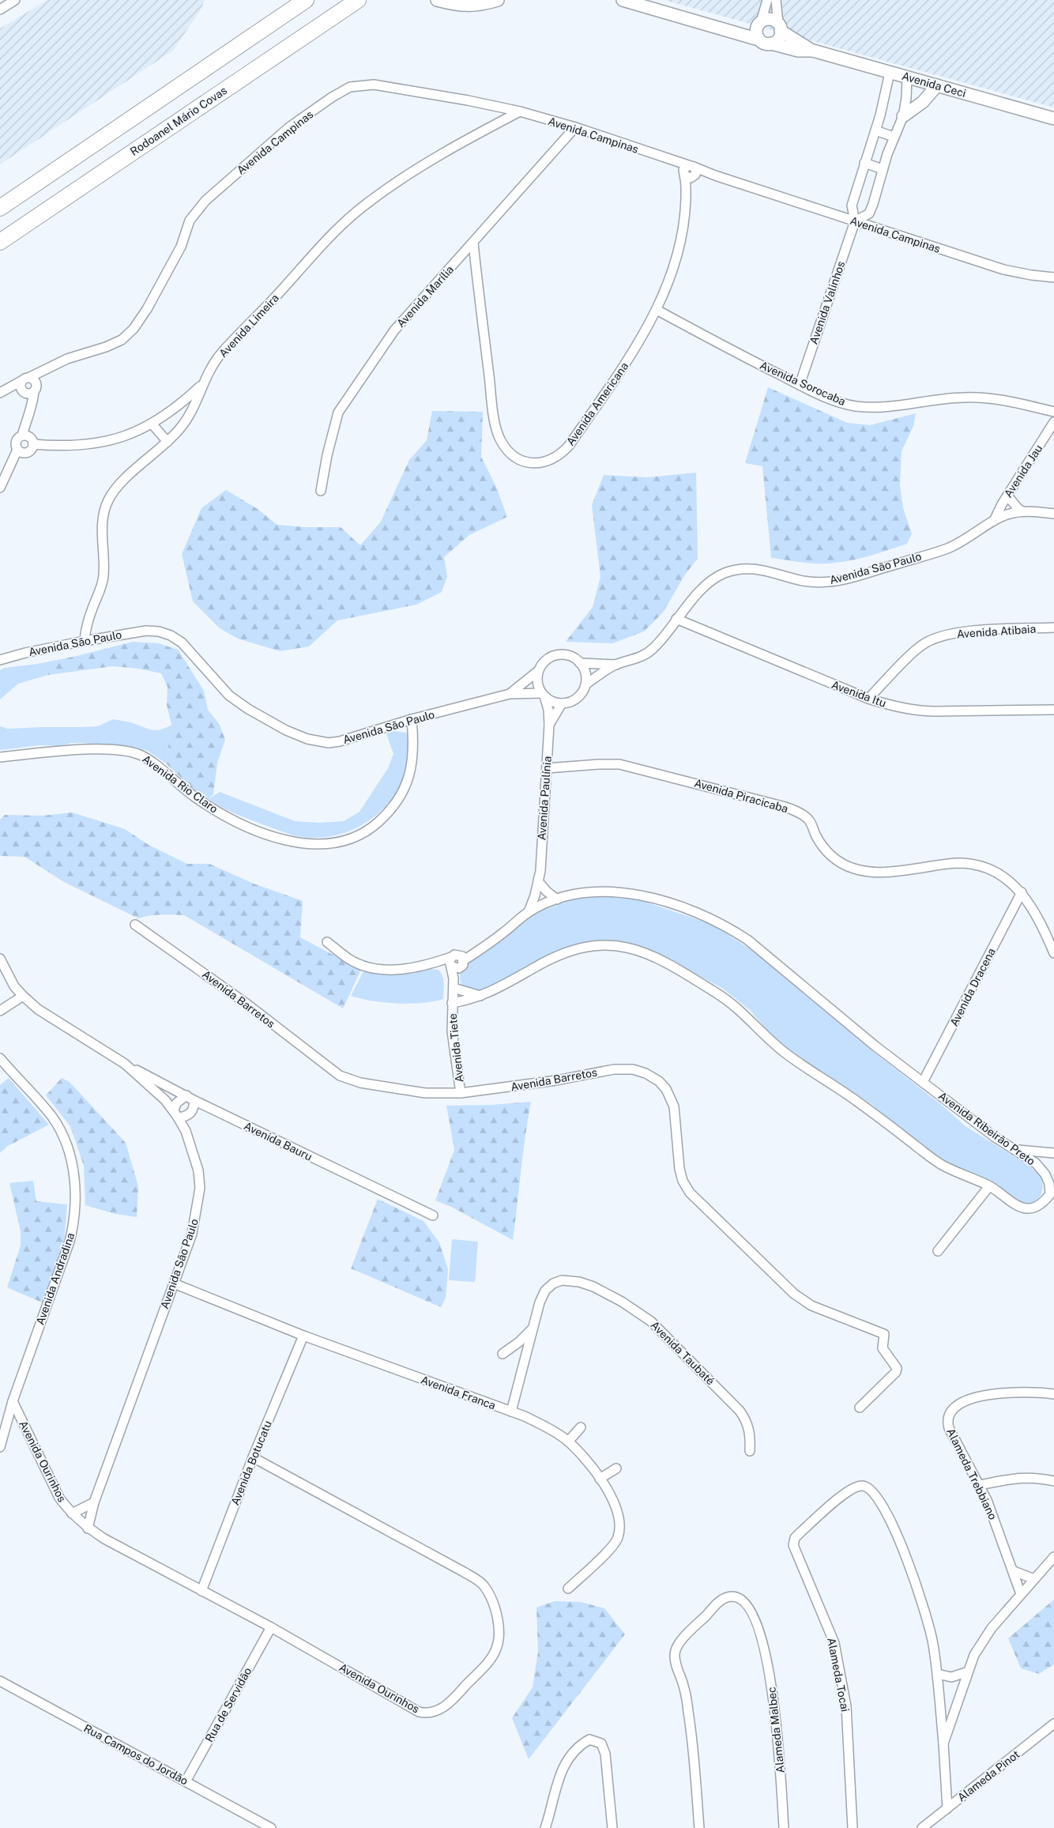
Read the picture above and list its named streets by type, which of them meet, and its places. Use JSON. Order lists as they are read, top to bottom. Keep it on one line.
{"streets":{"highway":["Rodoanel Mário Covas"],"main road":["Avenida Ceci"],"street":["Avenida Campinas","Avenida Marília","Avenida Valinhos","Avenida Limeira","Avenida Sorocaba","Avenida Americana","Avenida Jau","Avenida São Paulo","Avenida Atibaia","Avenida Itu","Avenida Rio Claro","Avenida Piracicaba","Avenida Paulínia","Avenida Dracena","Avenida Barretos","Avenida Tiete","Avenida Ribeirão Preto","Avenida Bauru","Avenida Andradina","Avenida Taubaté","Avenida Franca","Avenida Ourinhos","Avenida Botucatu","Alameda Trebbiano","Alameda Tocai","Rua de Servidão","Alameda Malbec","Rua Campos do Jordão","Alameda Pinot"]},"crossings":[["Avenida Ceci","Avenida Valinhos"],["Avenida Campinas","Avenida Marília"],["Avenida Campinas","Avenida Valinhos"],["Avenida Campinas","Avenida Limeira"],["Avenida Campinas","Avenida Americana"],["Avenida Marília","Avenida Americana"],["Avenida Valinhos","Avenida Sorocaba"],["Avenida Limeira","Avenida São Paulo"],["Avenida Sorocaba","Avenida Americana"],["Avenida Jau","Avenida São Paulo"],["Avenida São Paulo","Avenida Itu"],["Avenida São Paulo","Avenida Rio Claro"],["Avenida São Paulo","Avenida Paulínia"],["Avenida São Paulo","Avenida Bauru"],["Avenida São Paulo","Avenida Franca"],["Avenida São Paulo","Avenida Ourinhos"],["Avenida Atibaia","Avenida Itu"],["Avenida Piracicaba","Avenida Paulínia"],["Avenida Piracicaba","Avenida Dracena"],["Avenida Paulínia","Avenida Ribeirão Preto"],["Avenida Dracena","Avenida Ribeirão Preto"],["Avenida Barretos","Avenida Tiete"],["Avenida Tiete","Avenida Ribeirão Preto"],["Avenida Andradina","Avenida Ourinhos"],["Avenida Taubaté","Avenida Franca"],["Avenida Franca","Avenida Botucatu"],["Avenida Ourinhos","Avenida Botucatu"],["Avenida Ourinhos","Rua de Servidão"],["Rua de Servidão","Rua Campos do Jordão"]]}
